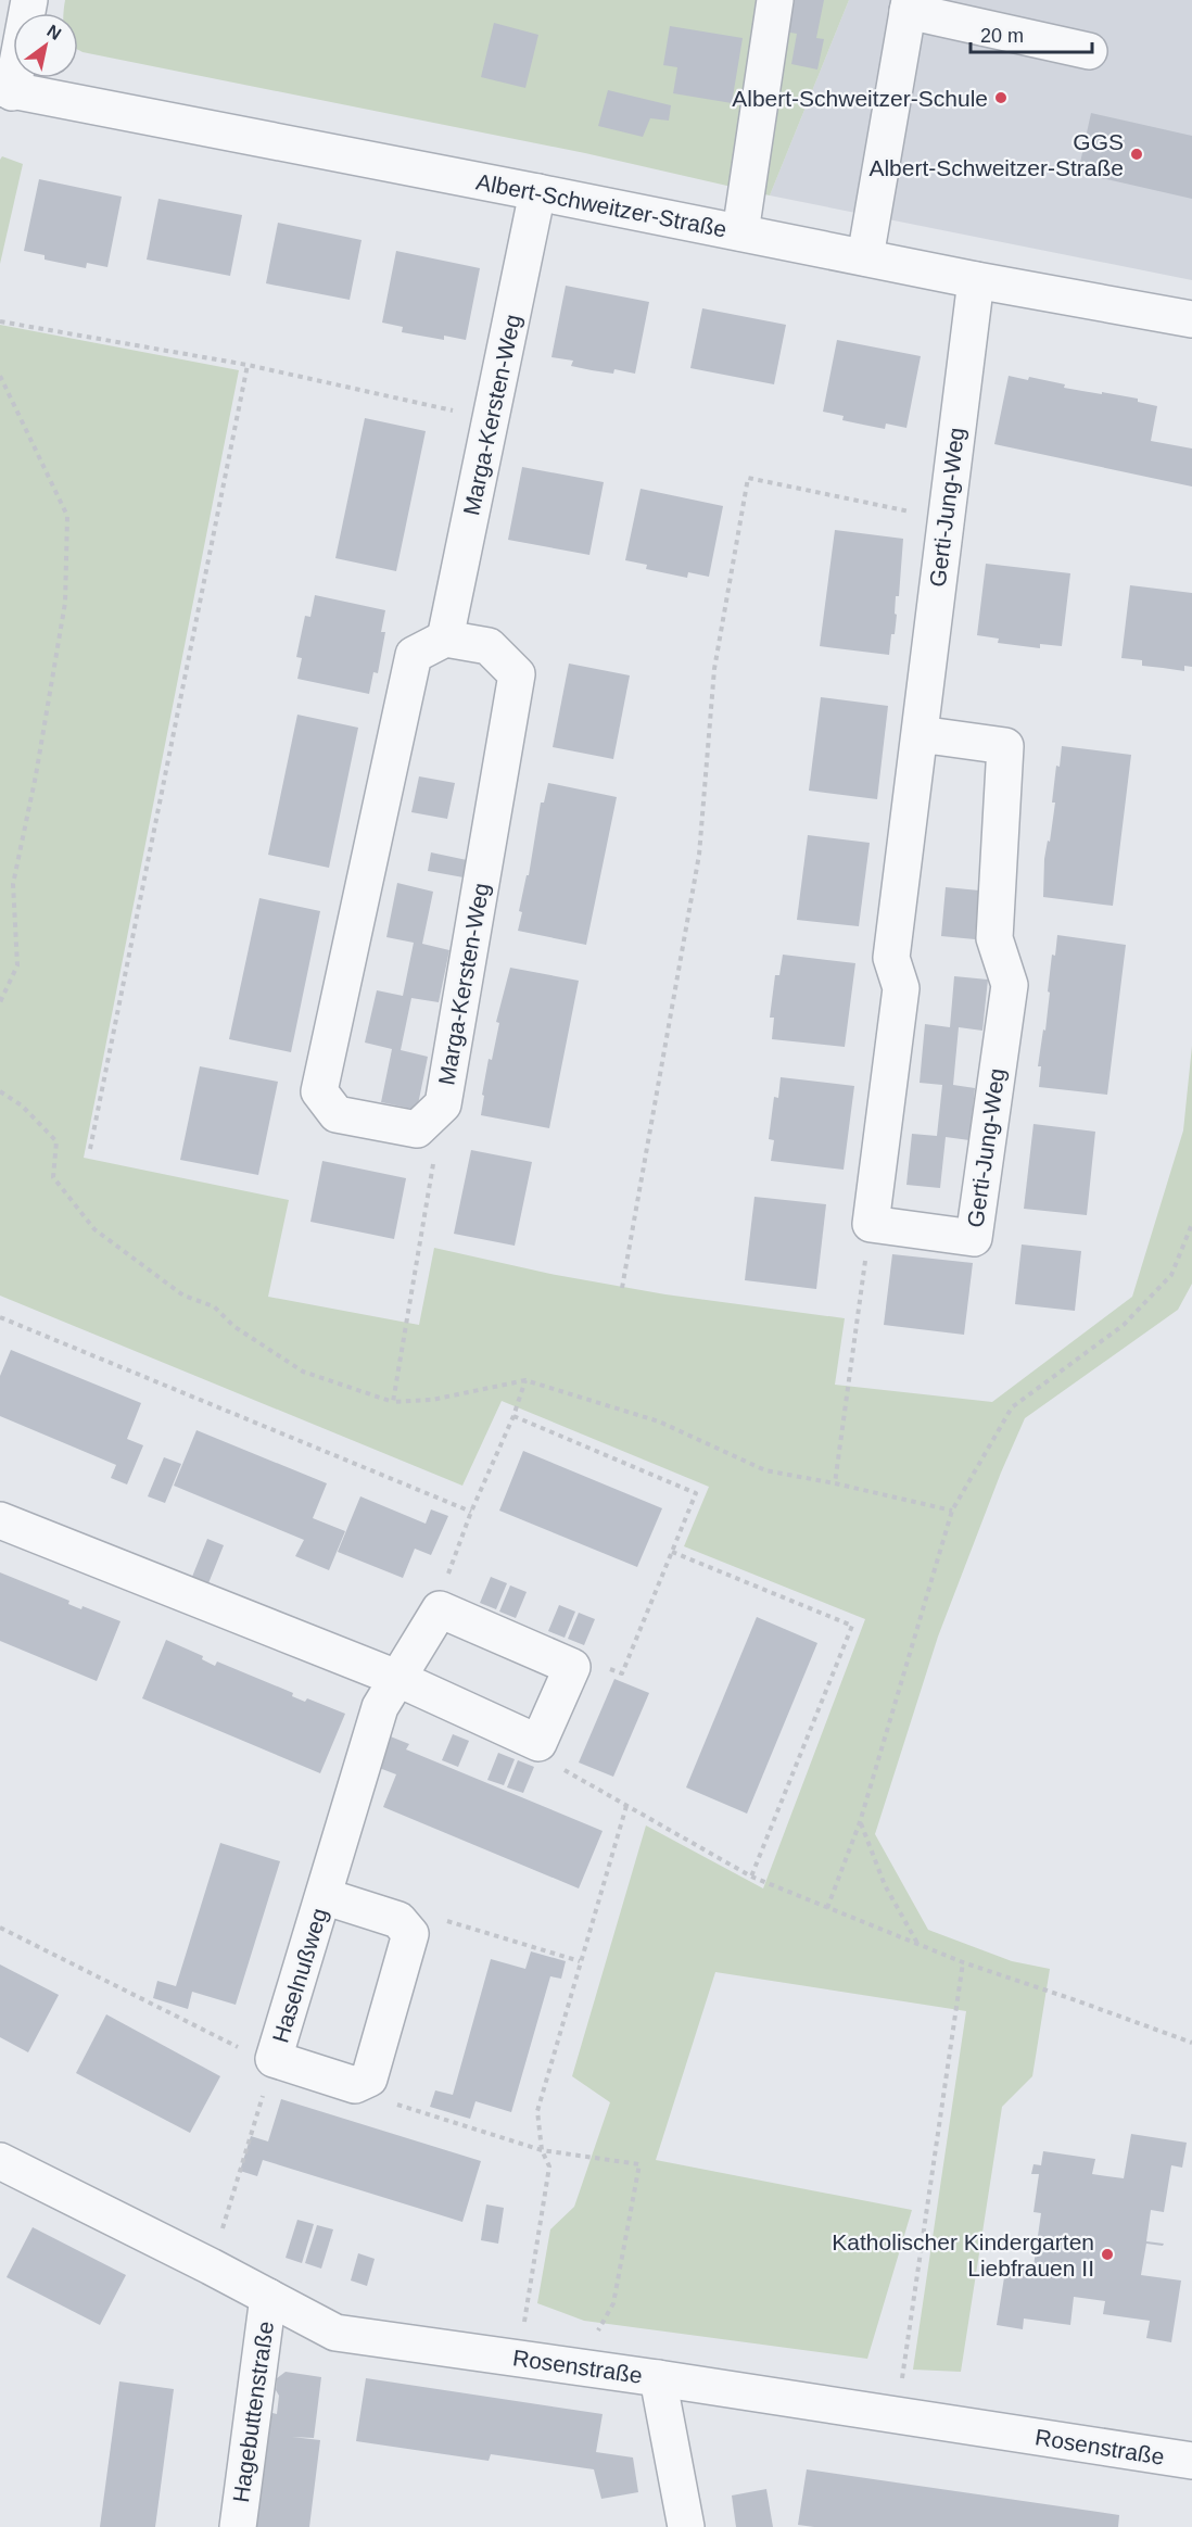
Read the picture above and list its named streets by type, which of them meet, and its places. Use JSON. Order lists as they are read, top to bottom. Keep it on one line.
{"streets":{"street":["Albert-Schweitzer-Straße","Marga-Kersten-Weg","Gerti-Jung-Weg","Haselnußweg","Rosenstraße","Hagebuttenstraße"]},"crossings":[["Albert-Schweitzer-Straße","Marga-Kersten-Weg"],["Albert-Schweitzer-Straße","Gerti-Jung-Weg"],["Rosenstraße","Hagebuttenstraße"]],"places":["Albert-Schweitzer-Schule","GGS Albert-Schweitzer-Straße","Katholischer Kindergarten Liebfrauen II"],"scale_bar":"20 m","north":"top right"}
